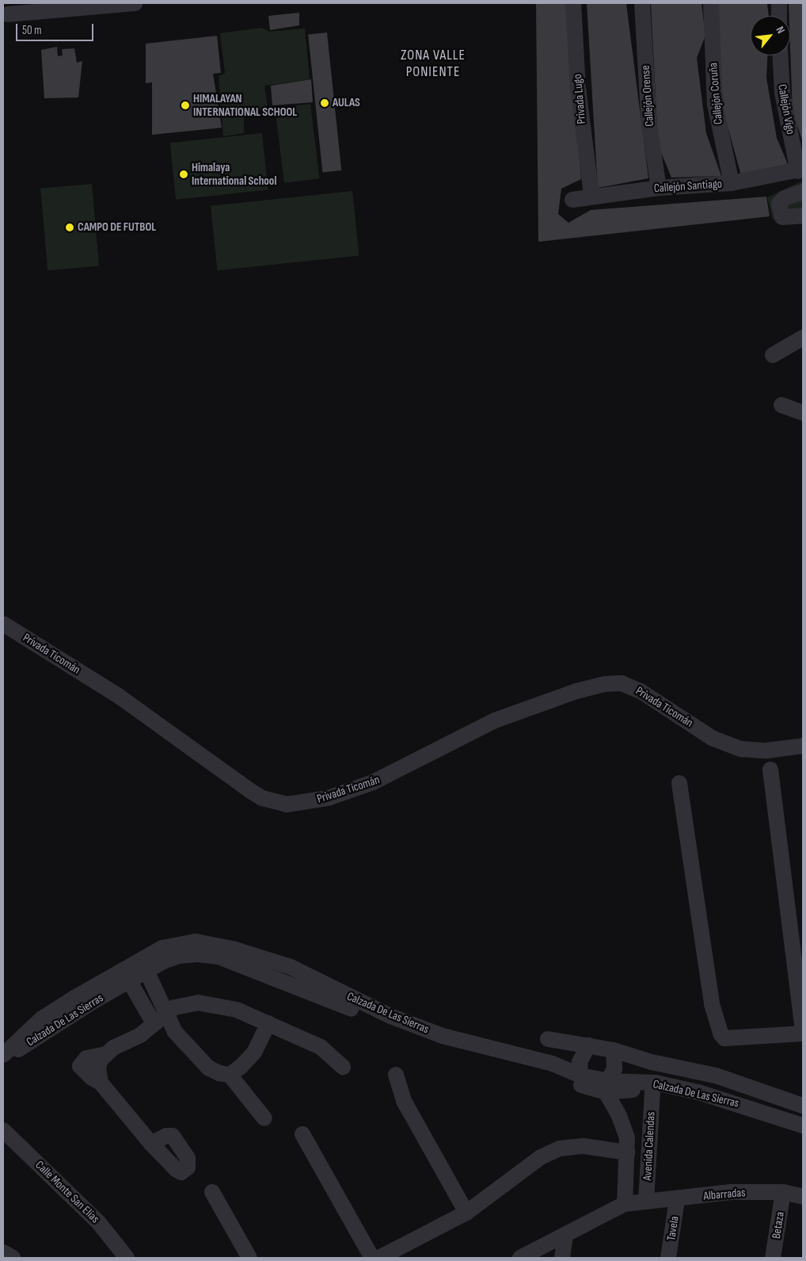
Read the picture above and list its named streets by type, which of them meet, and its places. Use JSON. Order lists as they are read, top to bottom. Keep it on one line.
{"streets":{"street":["Callejón Coruña","Callejón Orense","Privada Lugo","Callejón Vigo","Callejón Santiago","Privada Ticomán","Calzada De Las Sierras","Avenida Calendas","Calle Monte San Elías","Albarradas","Betaza","Tavela"]},"crossings":[["Callejón Coruña","Callejón Santiago"],["Callejón Orense","Callejón Santiago"],["Privada Lugo","Callejón Santiago"],["Callejón Vigo","Callejón Santiago"],["Calzada De Las Sierras","Avenida Calendas"],["Avenida Calendas","Albarradas"],["Albarradas","Betaza"],["Albarradas","Tavela"]],"districts":["ZONA VALLE PONIENTE"],"places":["AULAS","HIMALAYAN INTERNATIONAL SCHOOL","Himalaya International School","CAMPO DE FUTBOL"],"scale_bar":"50 m","north":"top right"}
